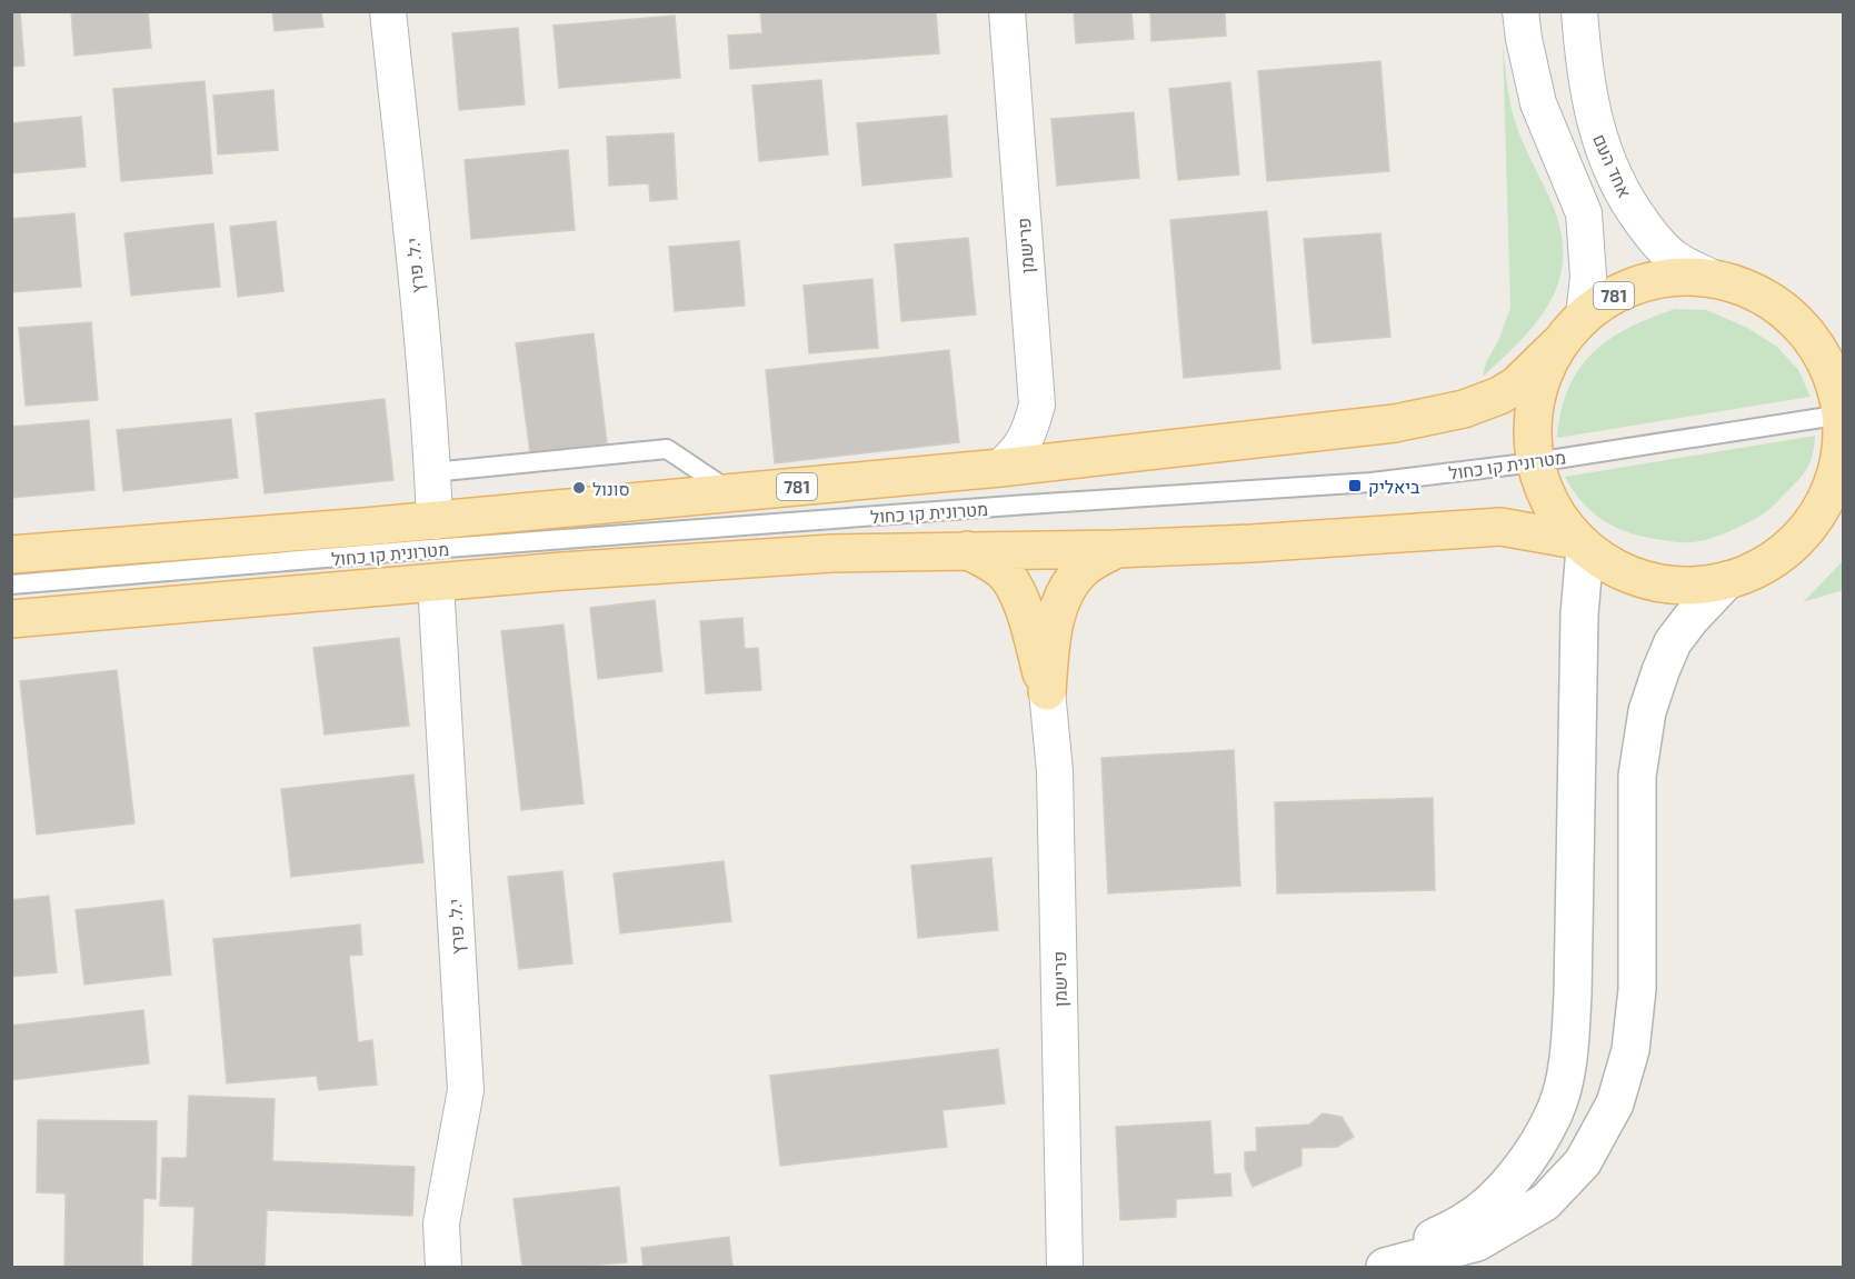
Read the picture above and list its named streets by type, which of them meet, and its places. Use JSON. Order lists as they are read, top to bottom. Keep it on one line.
{"streets":{"main road":["781"],"street":["אחד העם","פרישמן","י.ל. פרץ"],"lane":["מטרונית קו כחול"]},"crossings":[["אחד העם","781"],["פרישמן","781"],["י.ל. פרץ","781"],["781","מטרונית קו כחול"]],"places":{"transit":["ביאליק"],"other":["סונול"]}}
